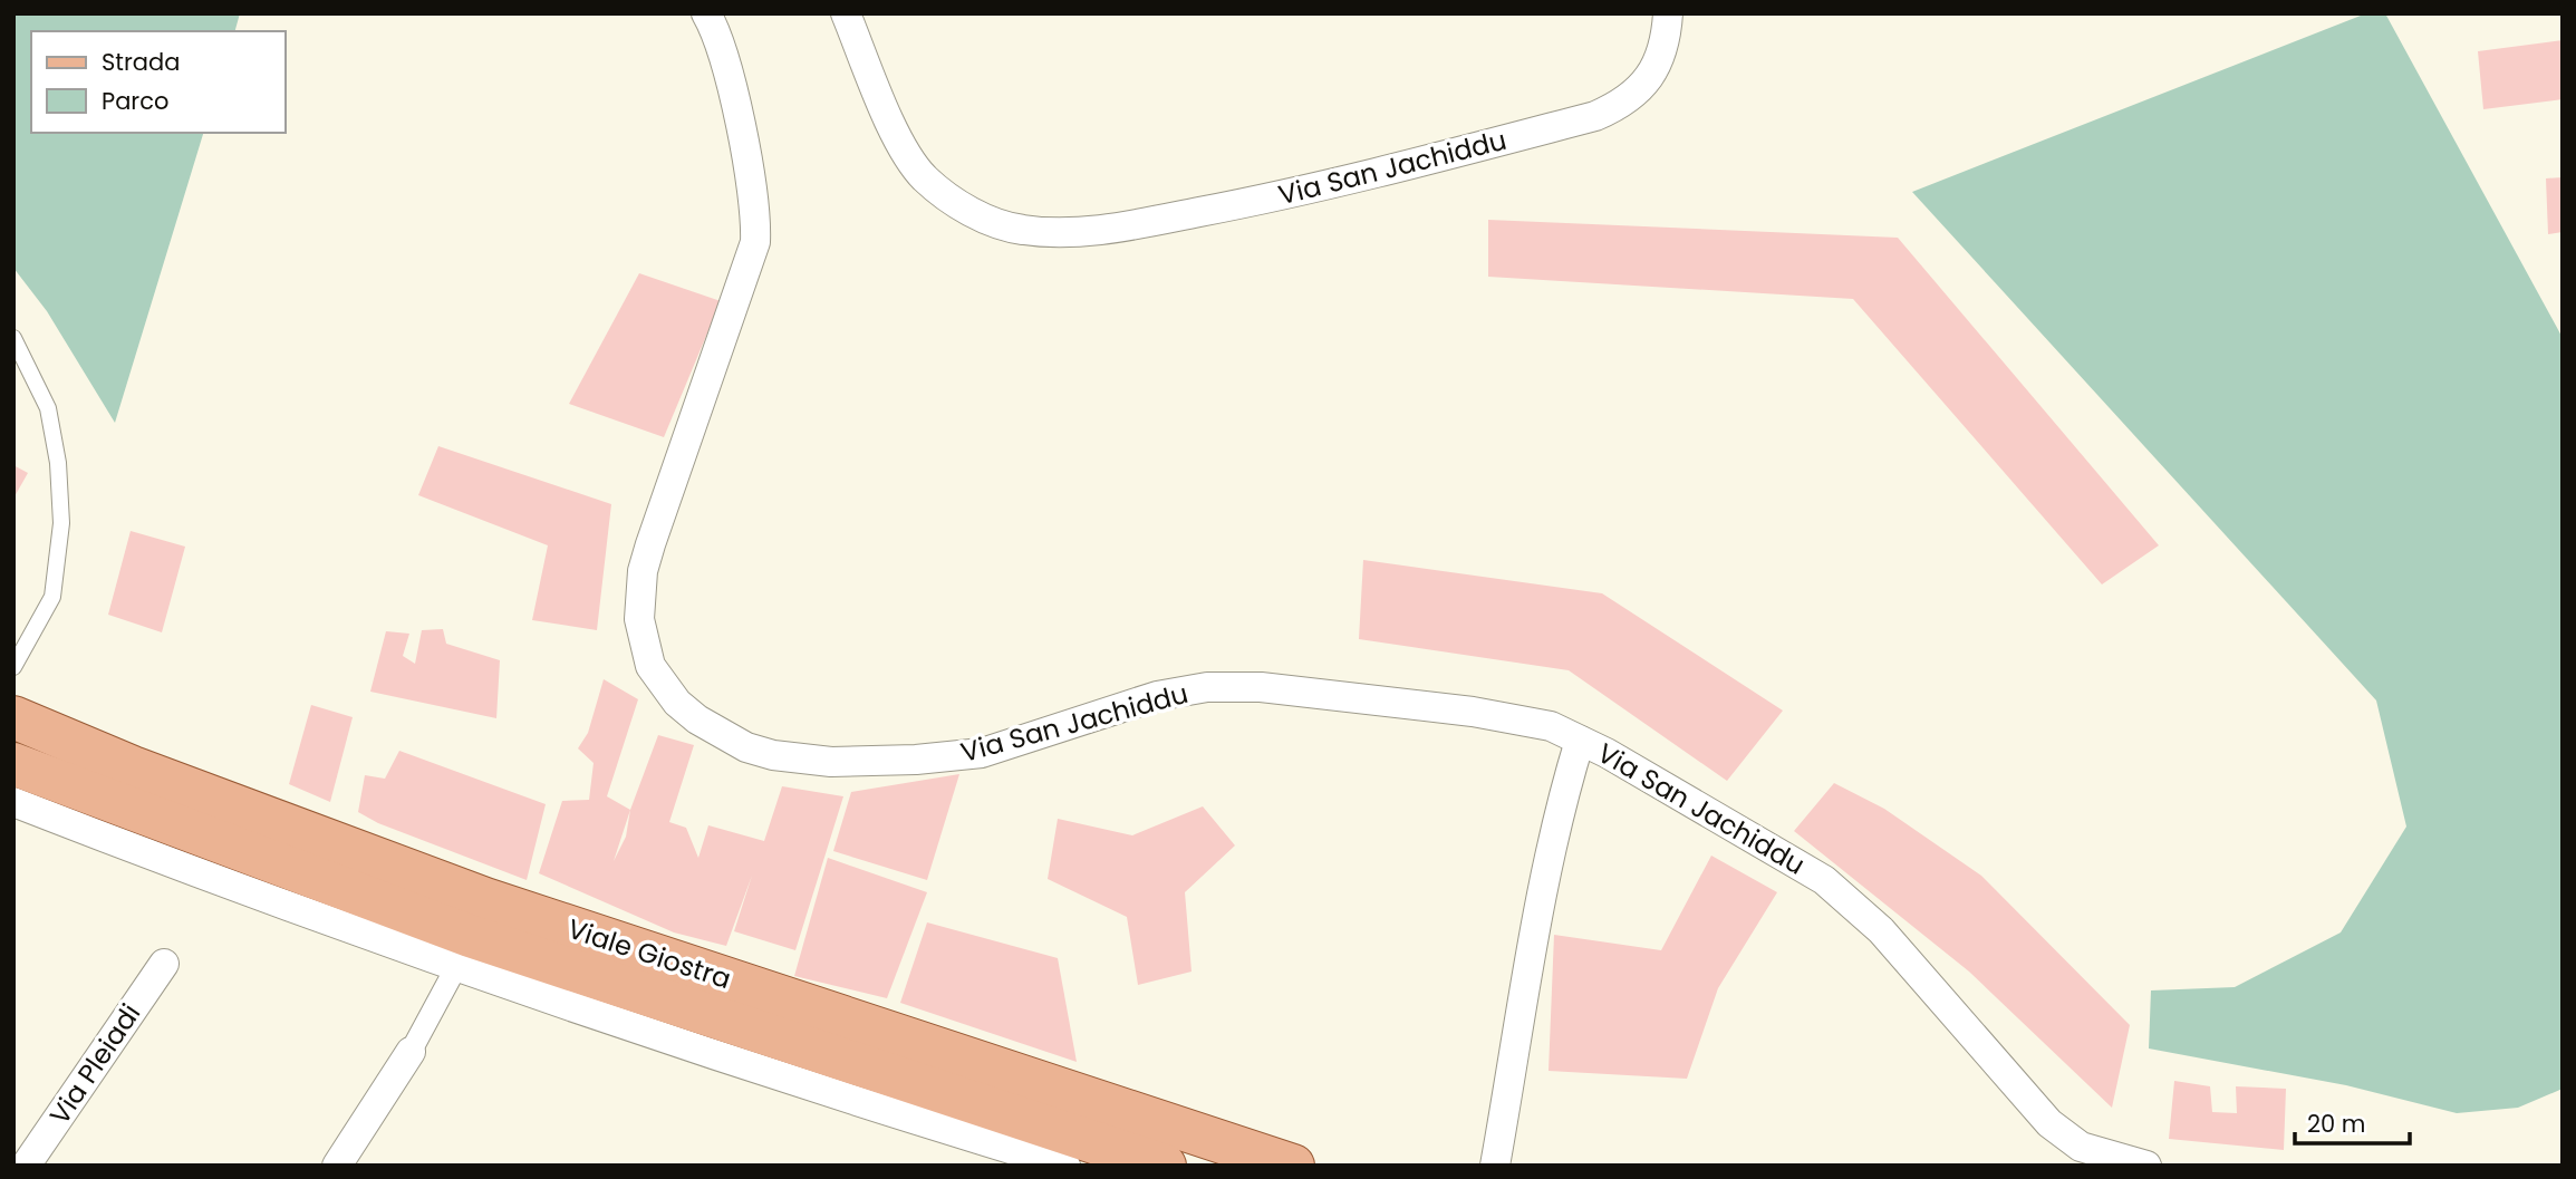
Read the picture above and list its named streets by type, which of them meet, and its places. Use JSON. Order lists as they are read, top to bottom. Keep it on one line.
{"streets":{"main road":["Viale Giostra"],"street":["Via San Jachiddu","Via Pleiadi"]},"legend":["Strada","Parco"],"scale_bar":"20 m"}
